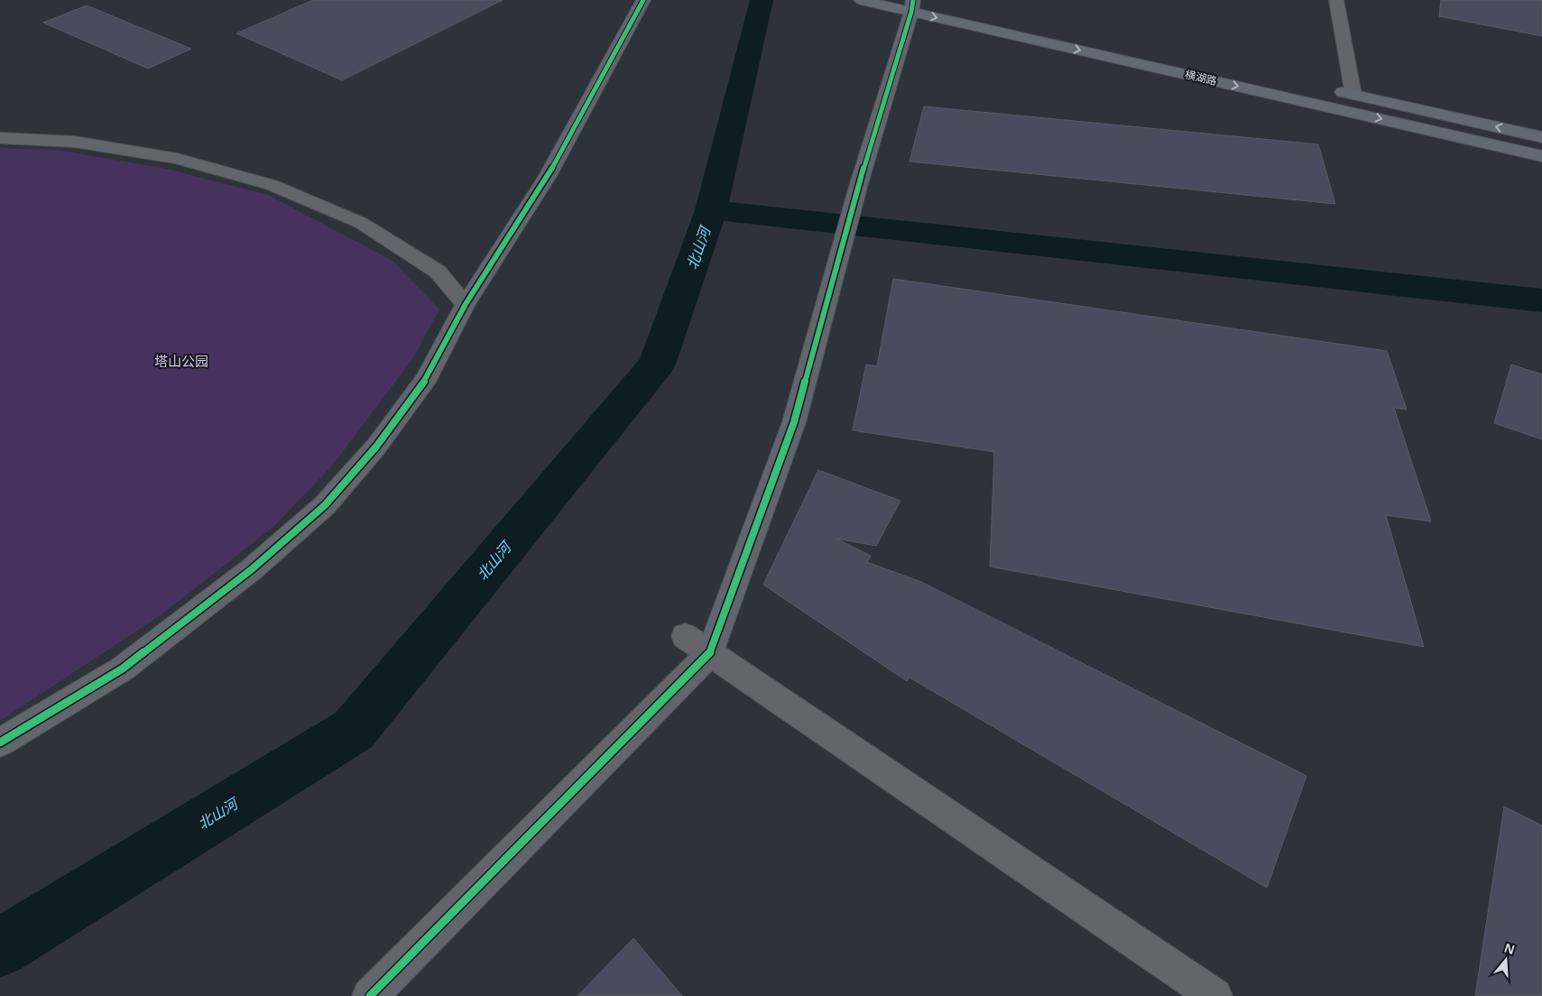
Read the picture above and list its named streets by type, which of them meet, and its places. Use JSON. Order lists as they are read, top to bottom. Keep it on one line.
{"streets":{"highway":["横湖路"]},"water":["北山河"],"parks":["塔山公园"],"north":"top"}
